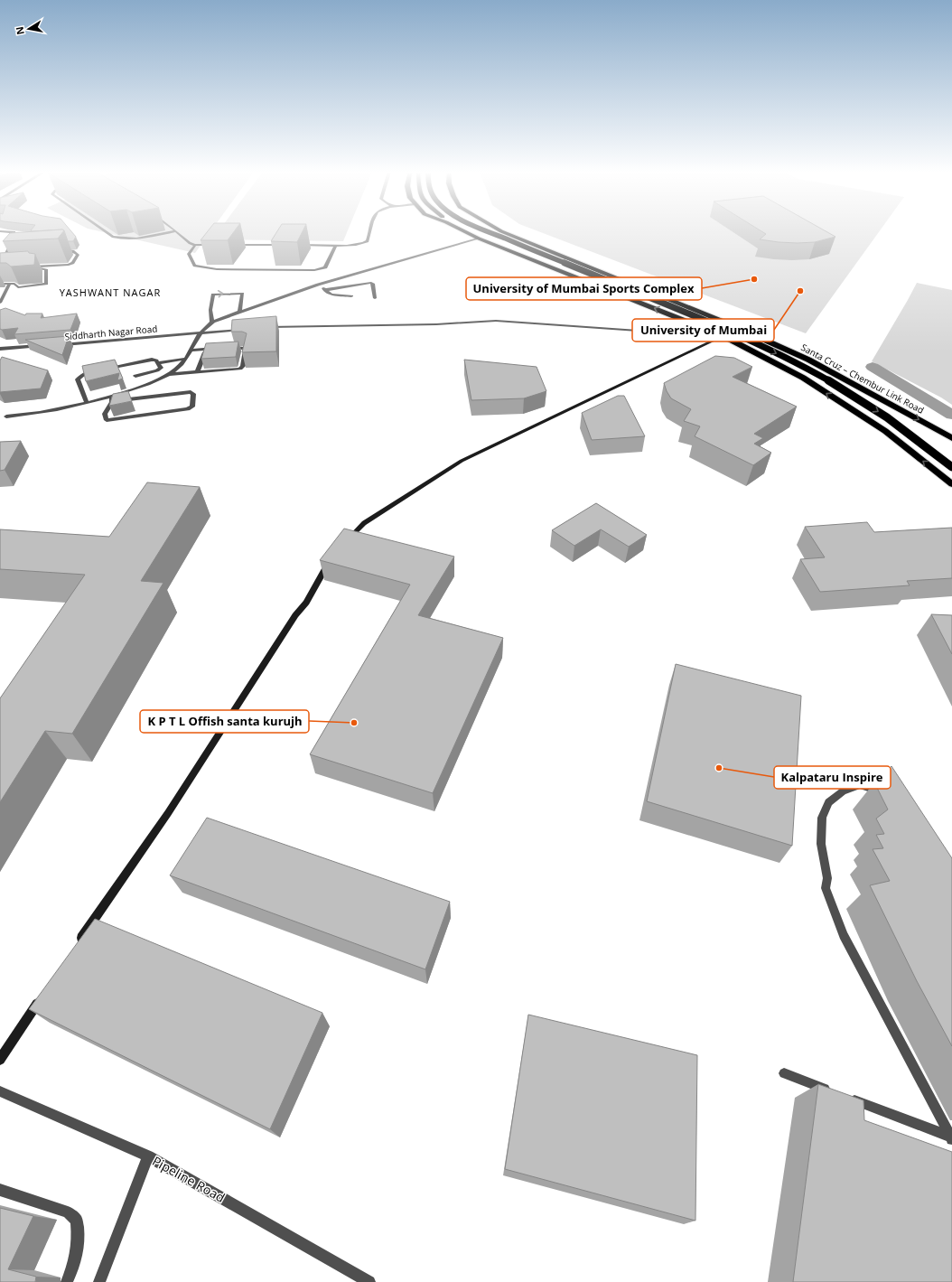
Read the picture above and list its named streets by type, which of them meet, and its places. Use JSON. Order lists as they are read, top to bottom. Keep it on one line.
{"streets":{"highway":["Santa Cruz – Chembur Link Road"],"street":["Siddharth Nagar Road","Pipeline Road"]},"districts":["YASHWANT NAGAR"],"places":["University of Mumbai Sports Complex","University of Mumbai","K P T L Offish santa kurujh","Kalpataru Inspire"],"north":"left"}
